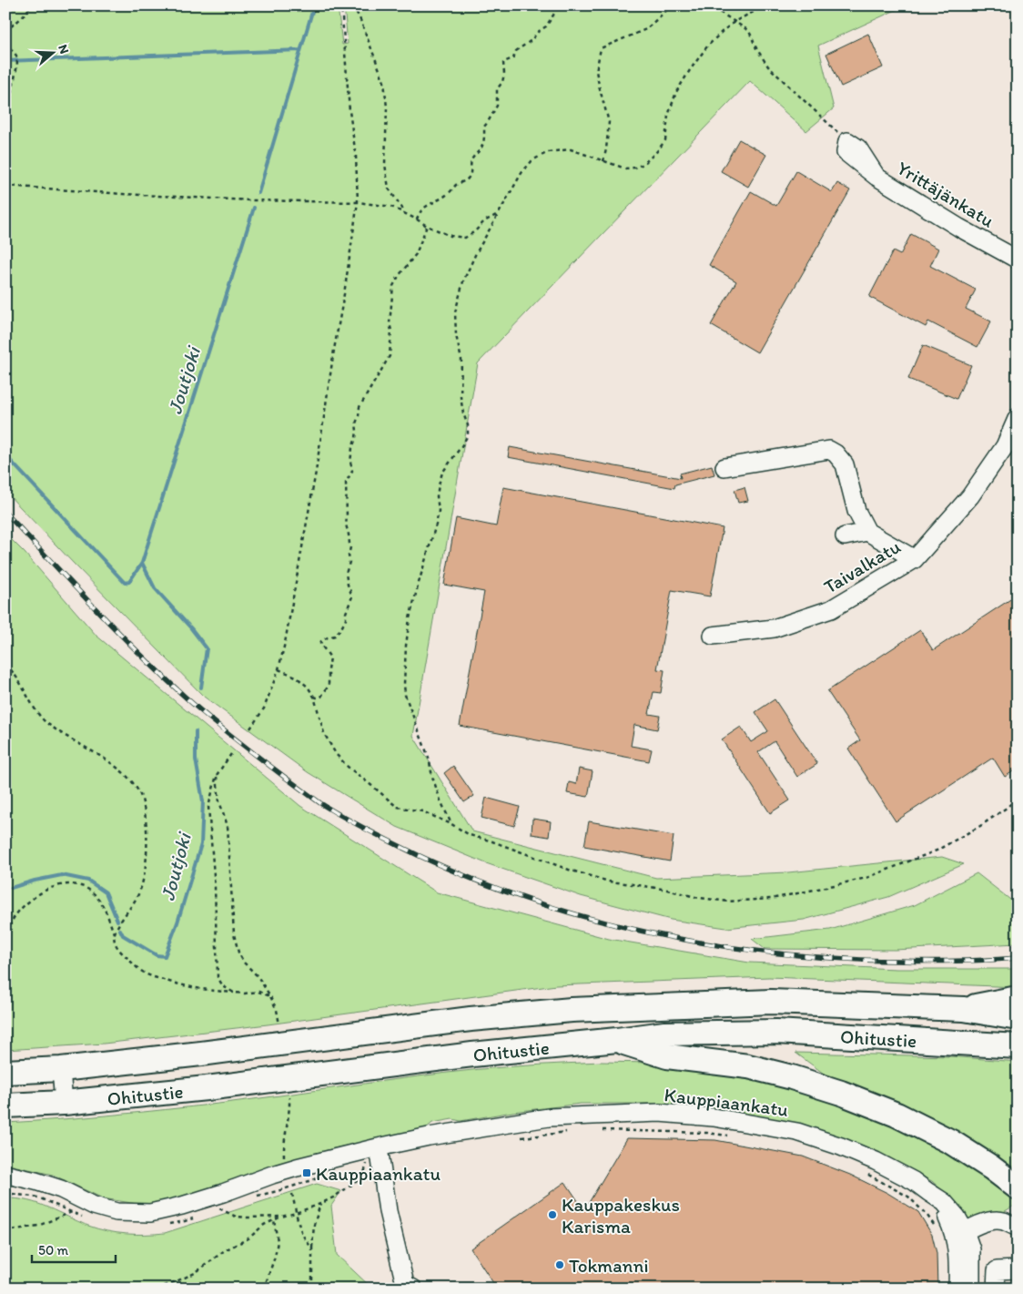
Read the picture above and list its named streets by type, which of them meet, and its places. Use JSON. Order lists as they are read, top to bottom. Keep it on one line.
{"streets":{"highway":["Ohitustie"],"street":["Yrittäjänkatu","Taivalkatu","Kauppiaankatu"]},"water":["Joutjoki"],"places":{"transit":["Kauppiaankatu"],"other":["Kauppakeskus Karisma","Tokmanni"]},"scale_bar":"50 m","north":"right"}
